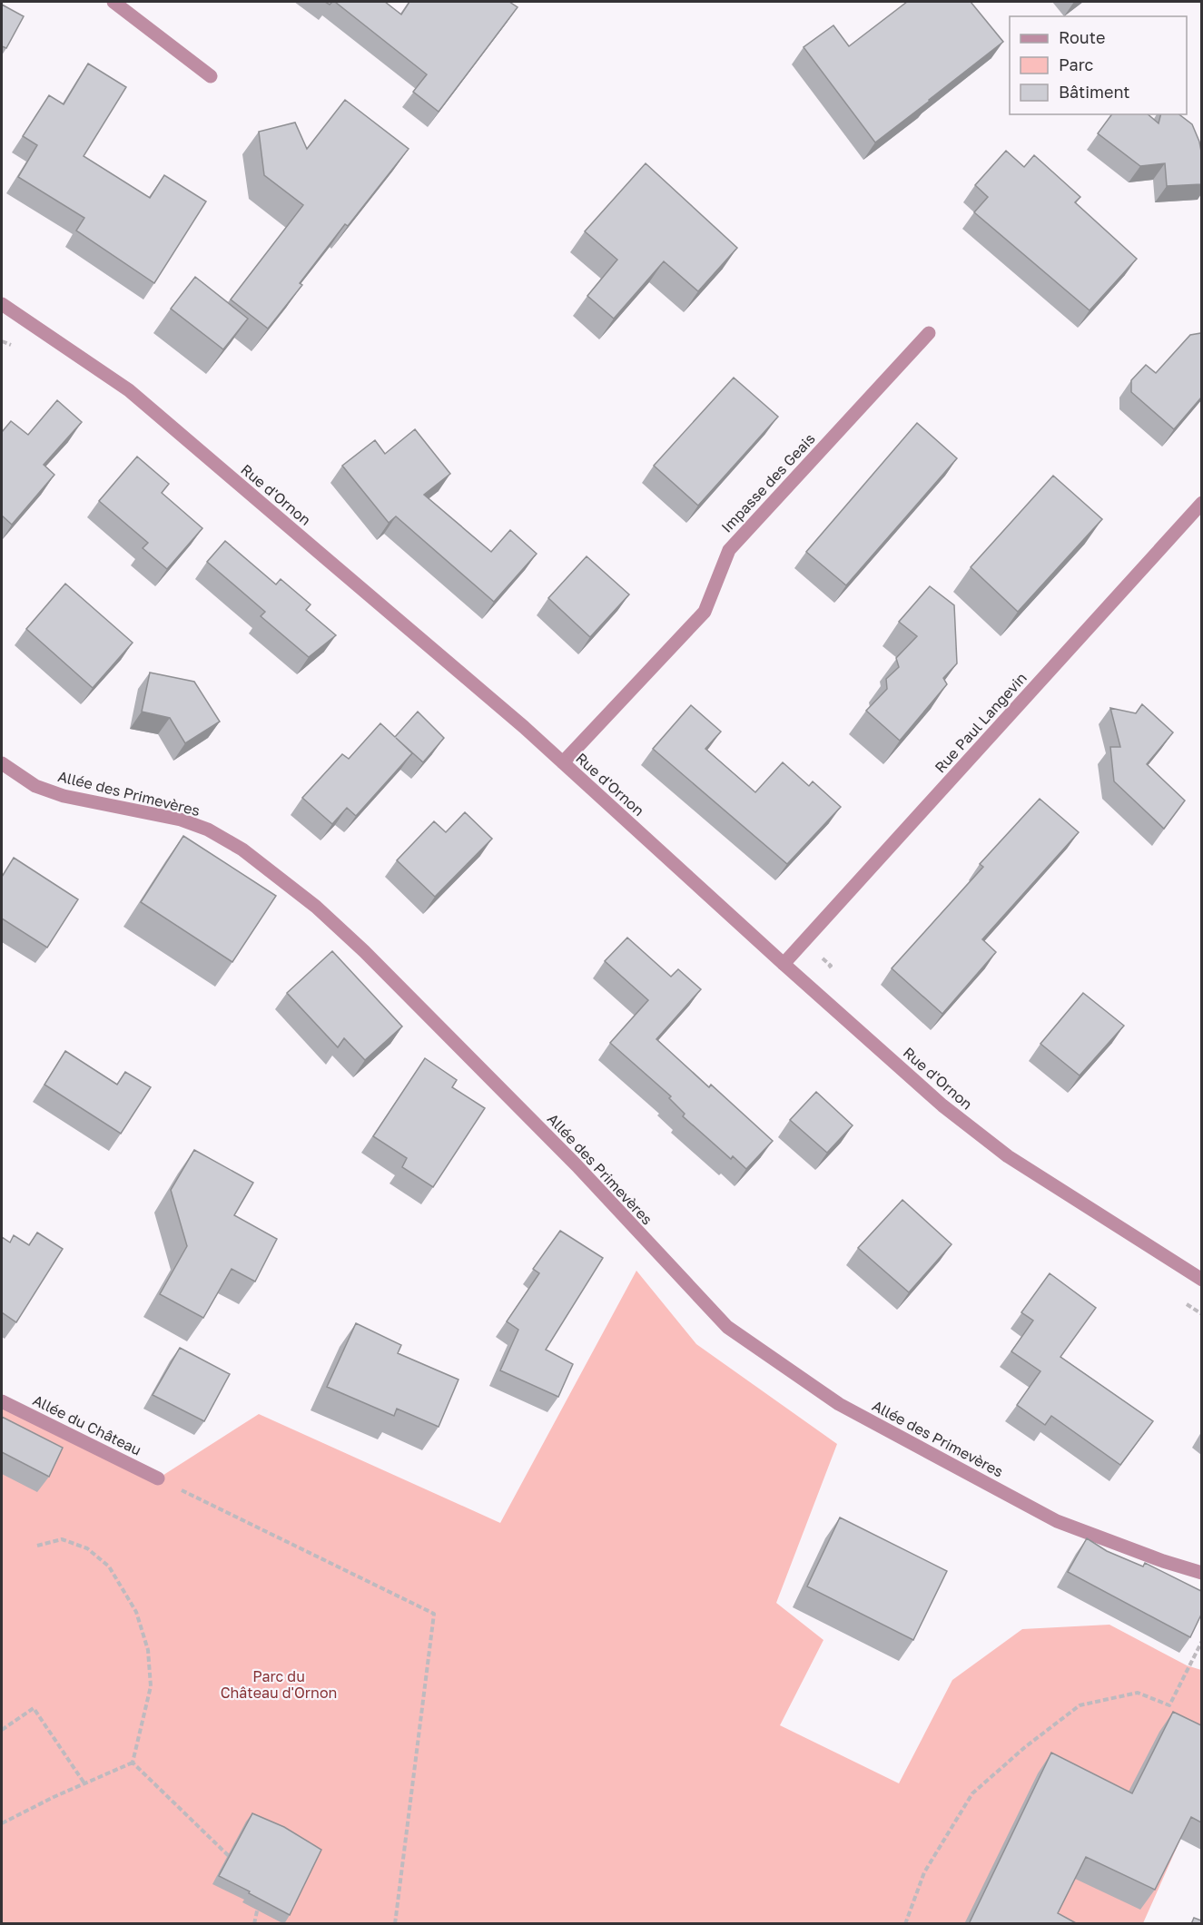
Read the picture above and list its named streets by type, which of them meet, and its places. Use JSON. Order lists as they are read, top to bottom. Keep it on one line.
{"streets":{"street":["Impasse des Geais","Rue d'Ornon","Rue Paul Langevin","Allée des Primevères","Allée du Château"]},"crossings":[["Impasse des Geais","Rue d'Ornon"],["Rue d'Ornon","Rue Paul Langevin"]],"parks":["Parc du Château d'Ornon"],"legend":["Route","Parc","Bâtiment"]}
